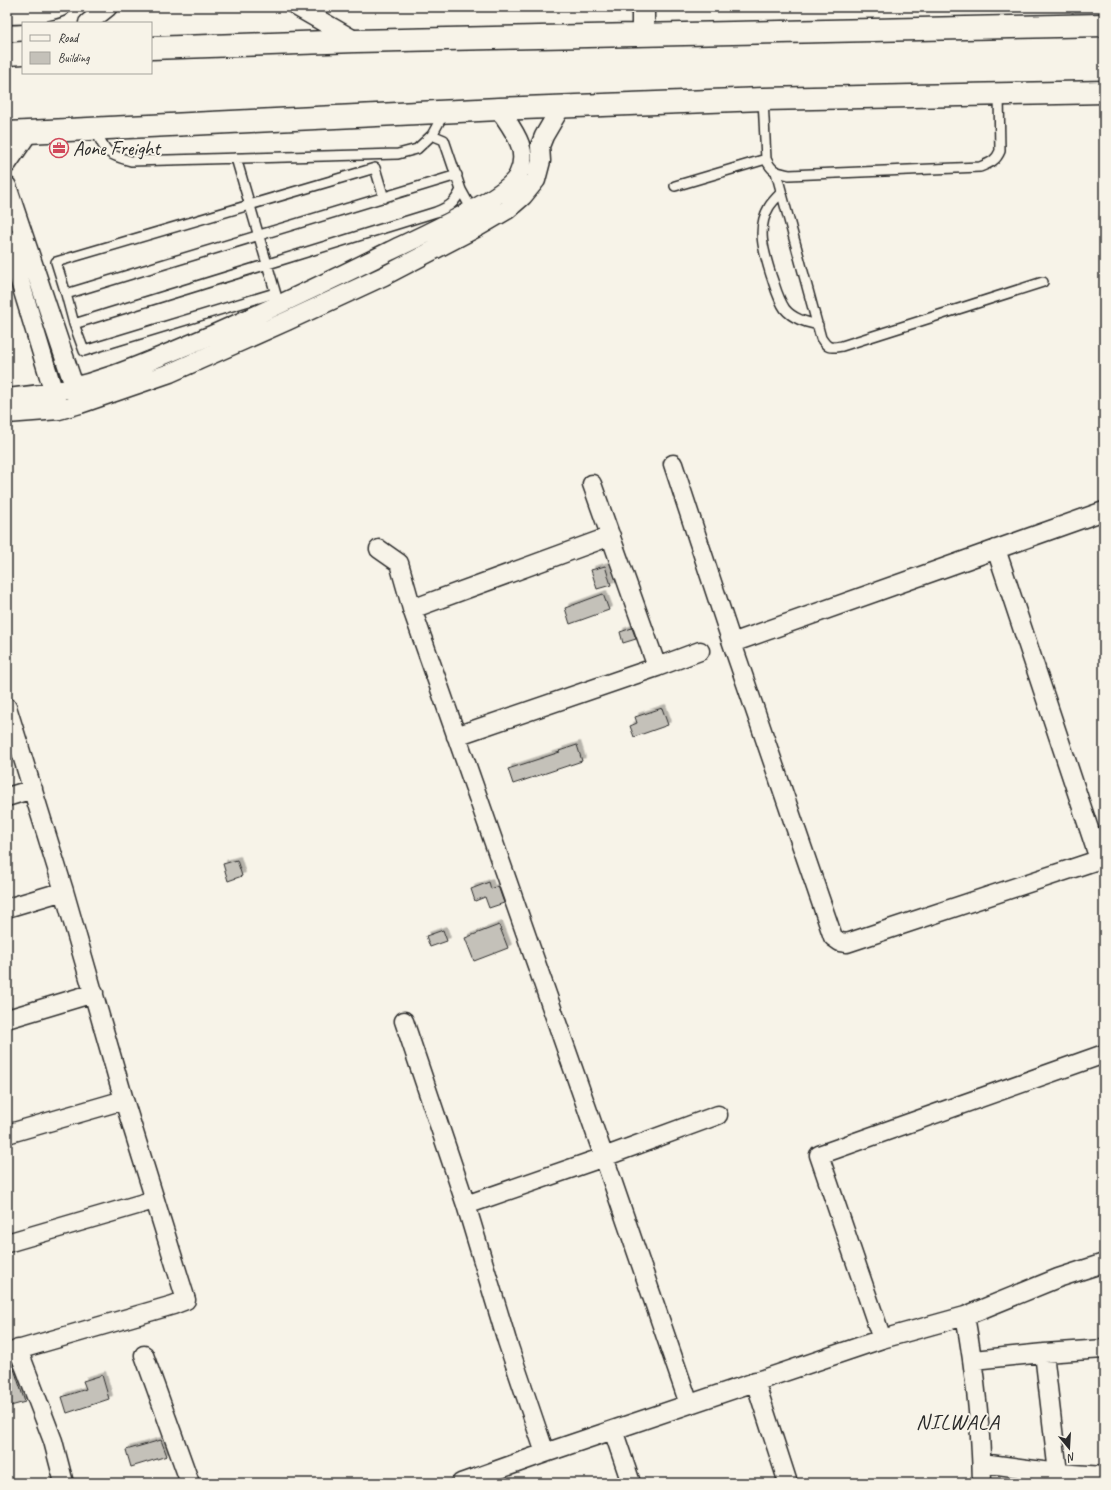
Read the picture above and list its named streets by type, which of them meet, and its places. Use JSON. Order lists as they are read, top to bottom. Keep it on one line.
{"districts":["NILWALA"],"places":{"office":["Aone Freight"]},"legend":["Road","Building"],"north":"bottom"}
